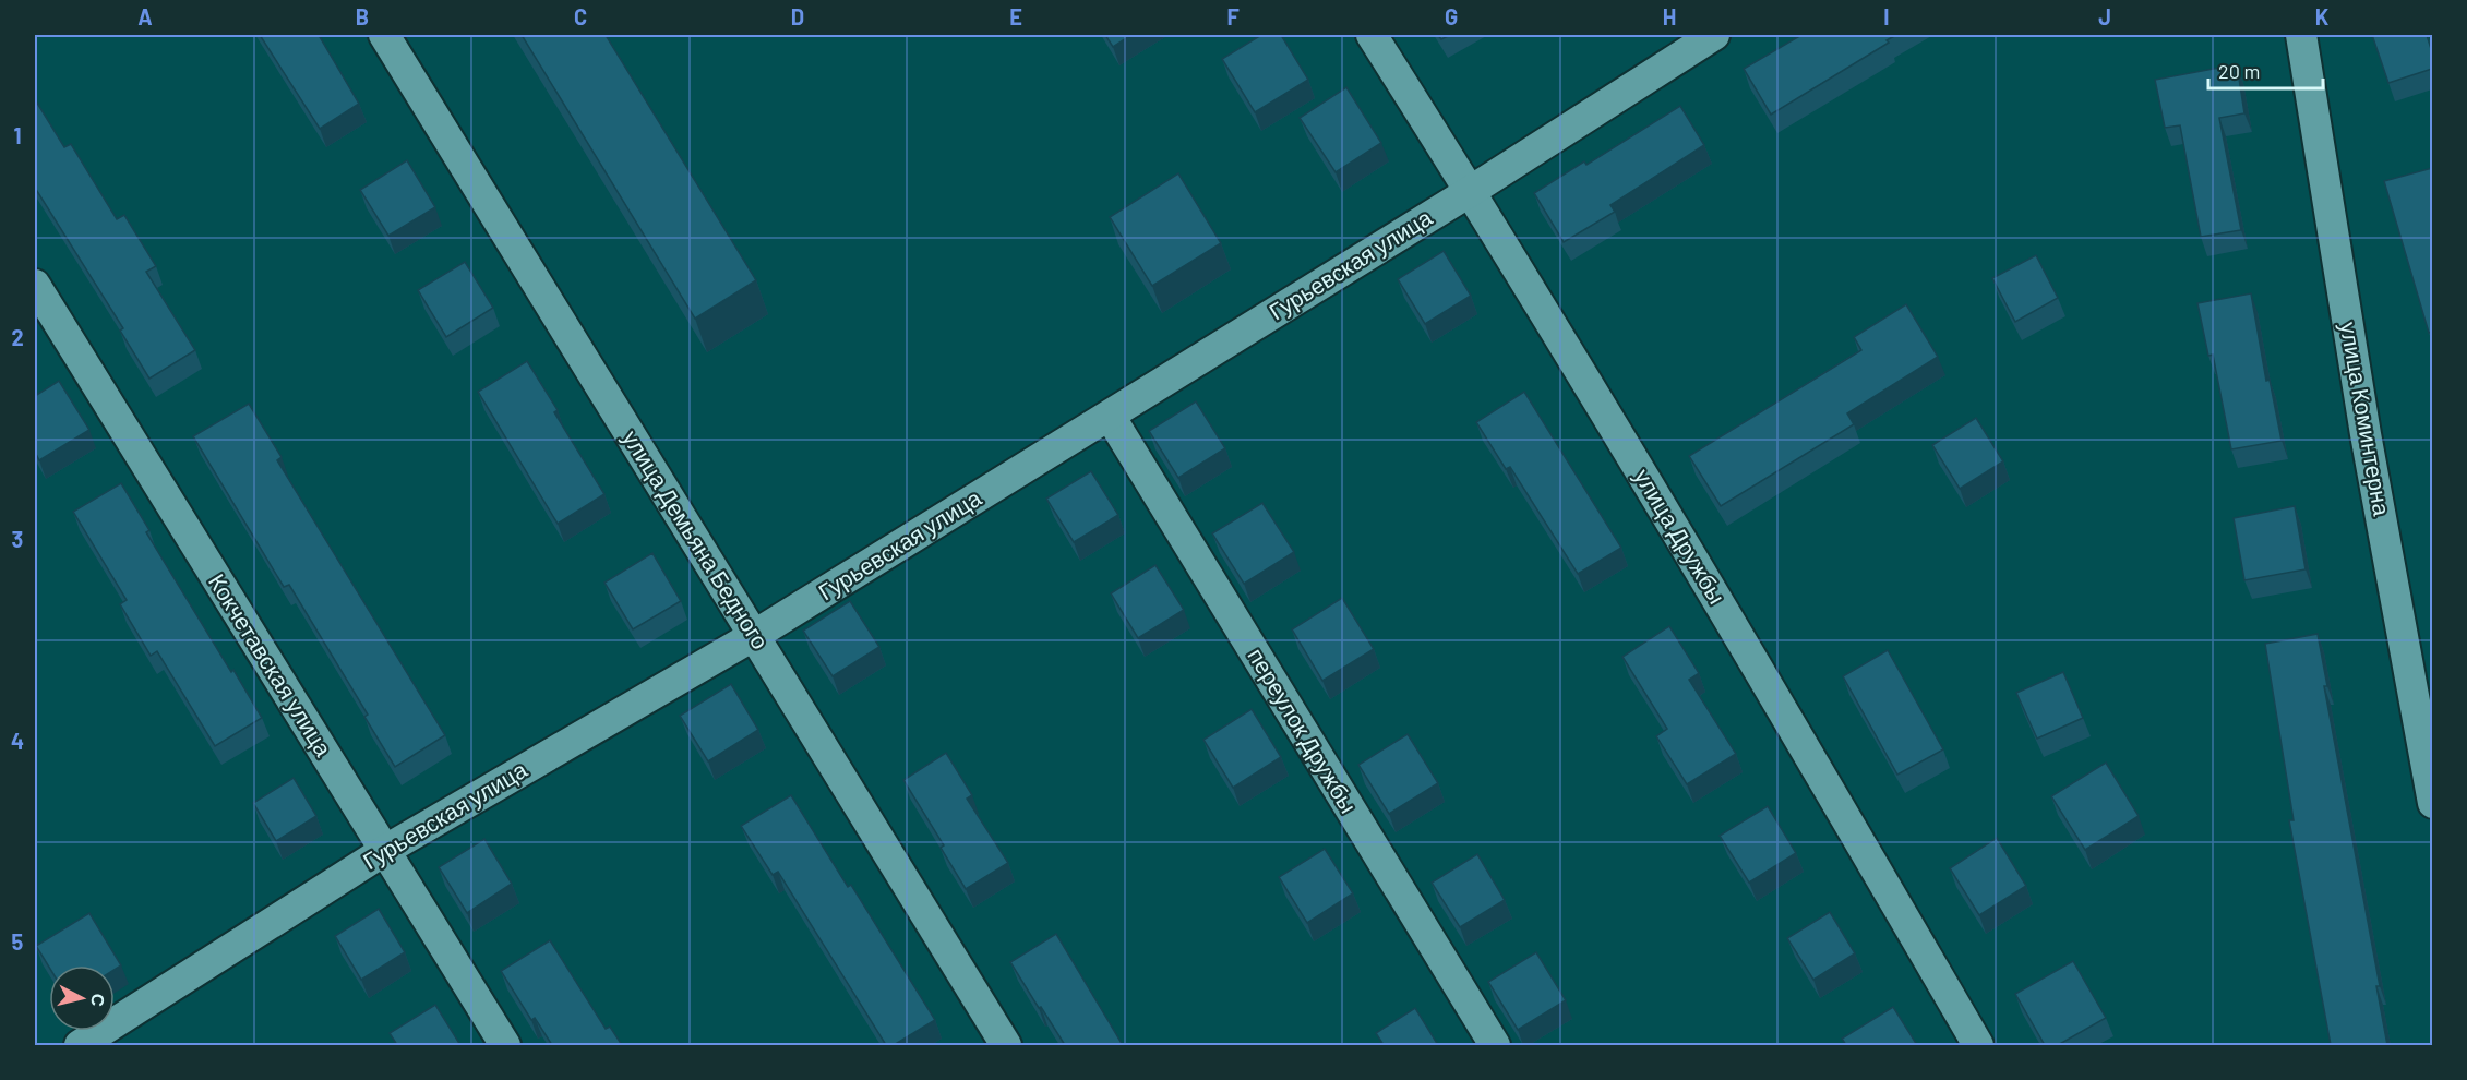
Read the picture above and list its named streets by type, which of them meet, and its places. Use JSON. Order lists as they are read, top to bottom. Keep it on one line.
{"streets":{"street":["Гурьевская улица","улица Коминтерна","улица Дружбы","улица Демьяна Бедного","Кокчетавская улица","переулок Дружбы"]},"crossings":[["Гурьевская улица","улица Дружбы"],["Гурьевская улица","улица Демьяна Бедного"],["Гурьевская улица","Кокчетавская улица"],["Гурьевская улица","переулок Дружбы"]],"scale_bar":"20 m","north":"right","grid":{"columns":["A","B","C","D","E","F","G","H","I","J","K"],"rows":["1","2","3","4","5"]}}
